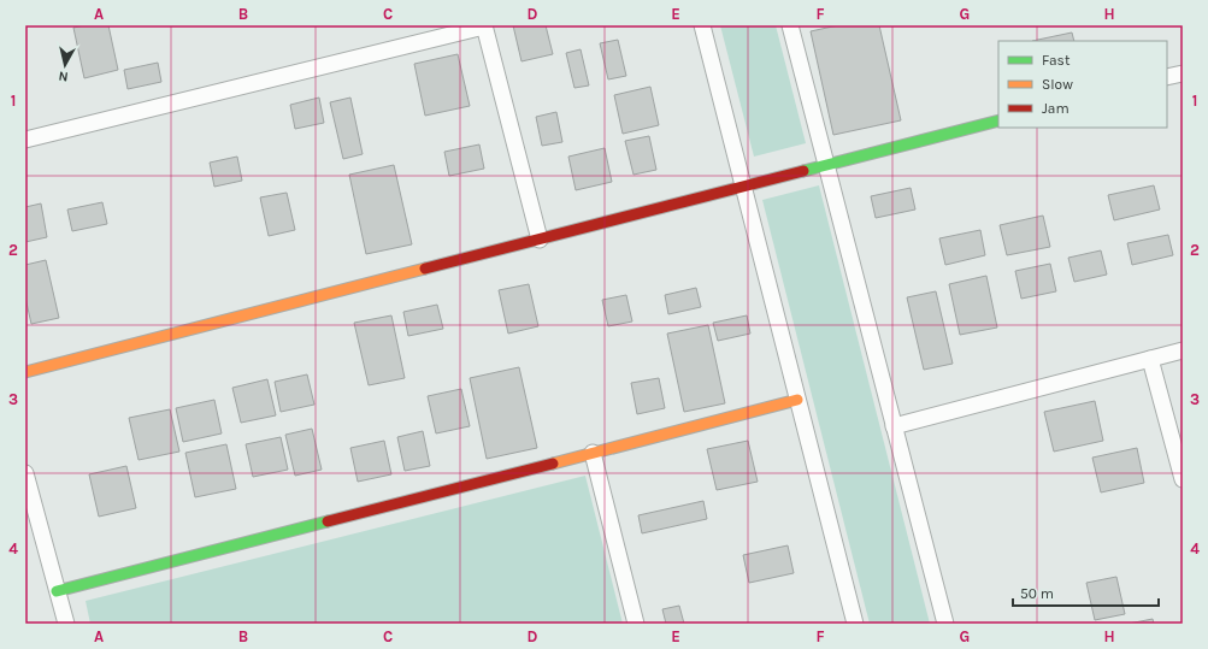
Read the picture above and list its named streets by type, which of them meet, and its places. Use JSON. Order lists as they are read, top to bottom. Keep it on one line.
{"legend":["Fast","Slow","Jam"],"scale_bar":"50 m","north":"bottom","grid":{"columns":["A","B","C","D","E","F","G","H"],"rows":["1","2","3","4"]}}
